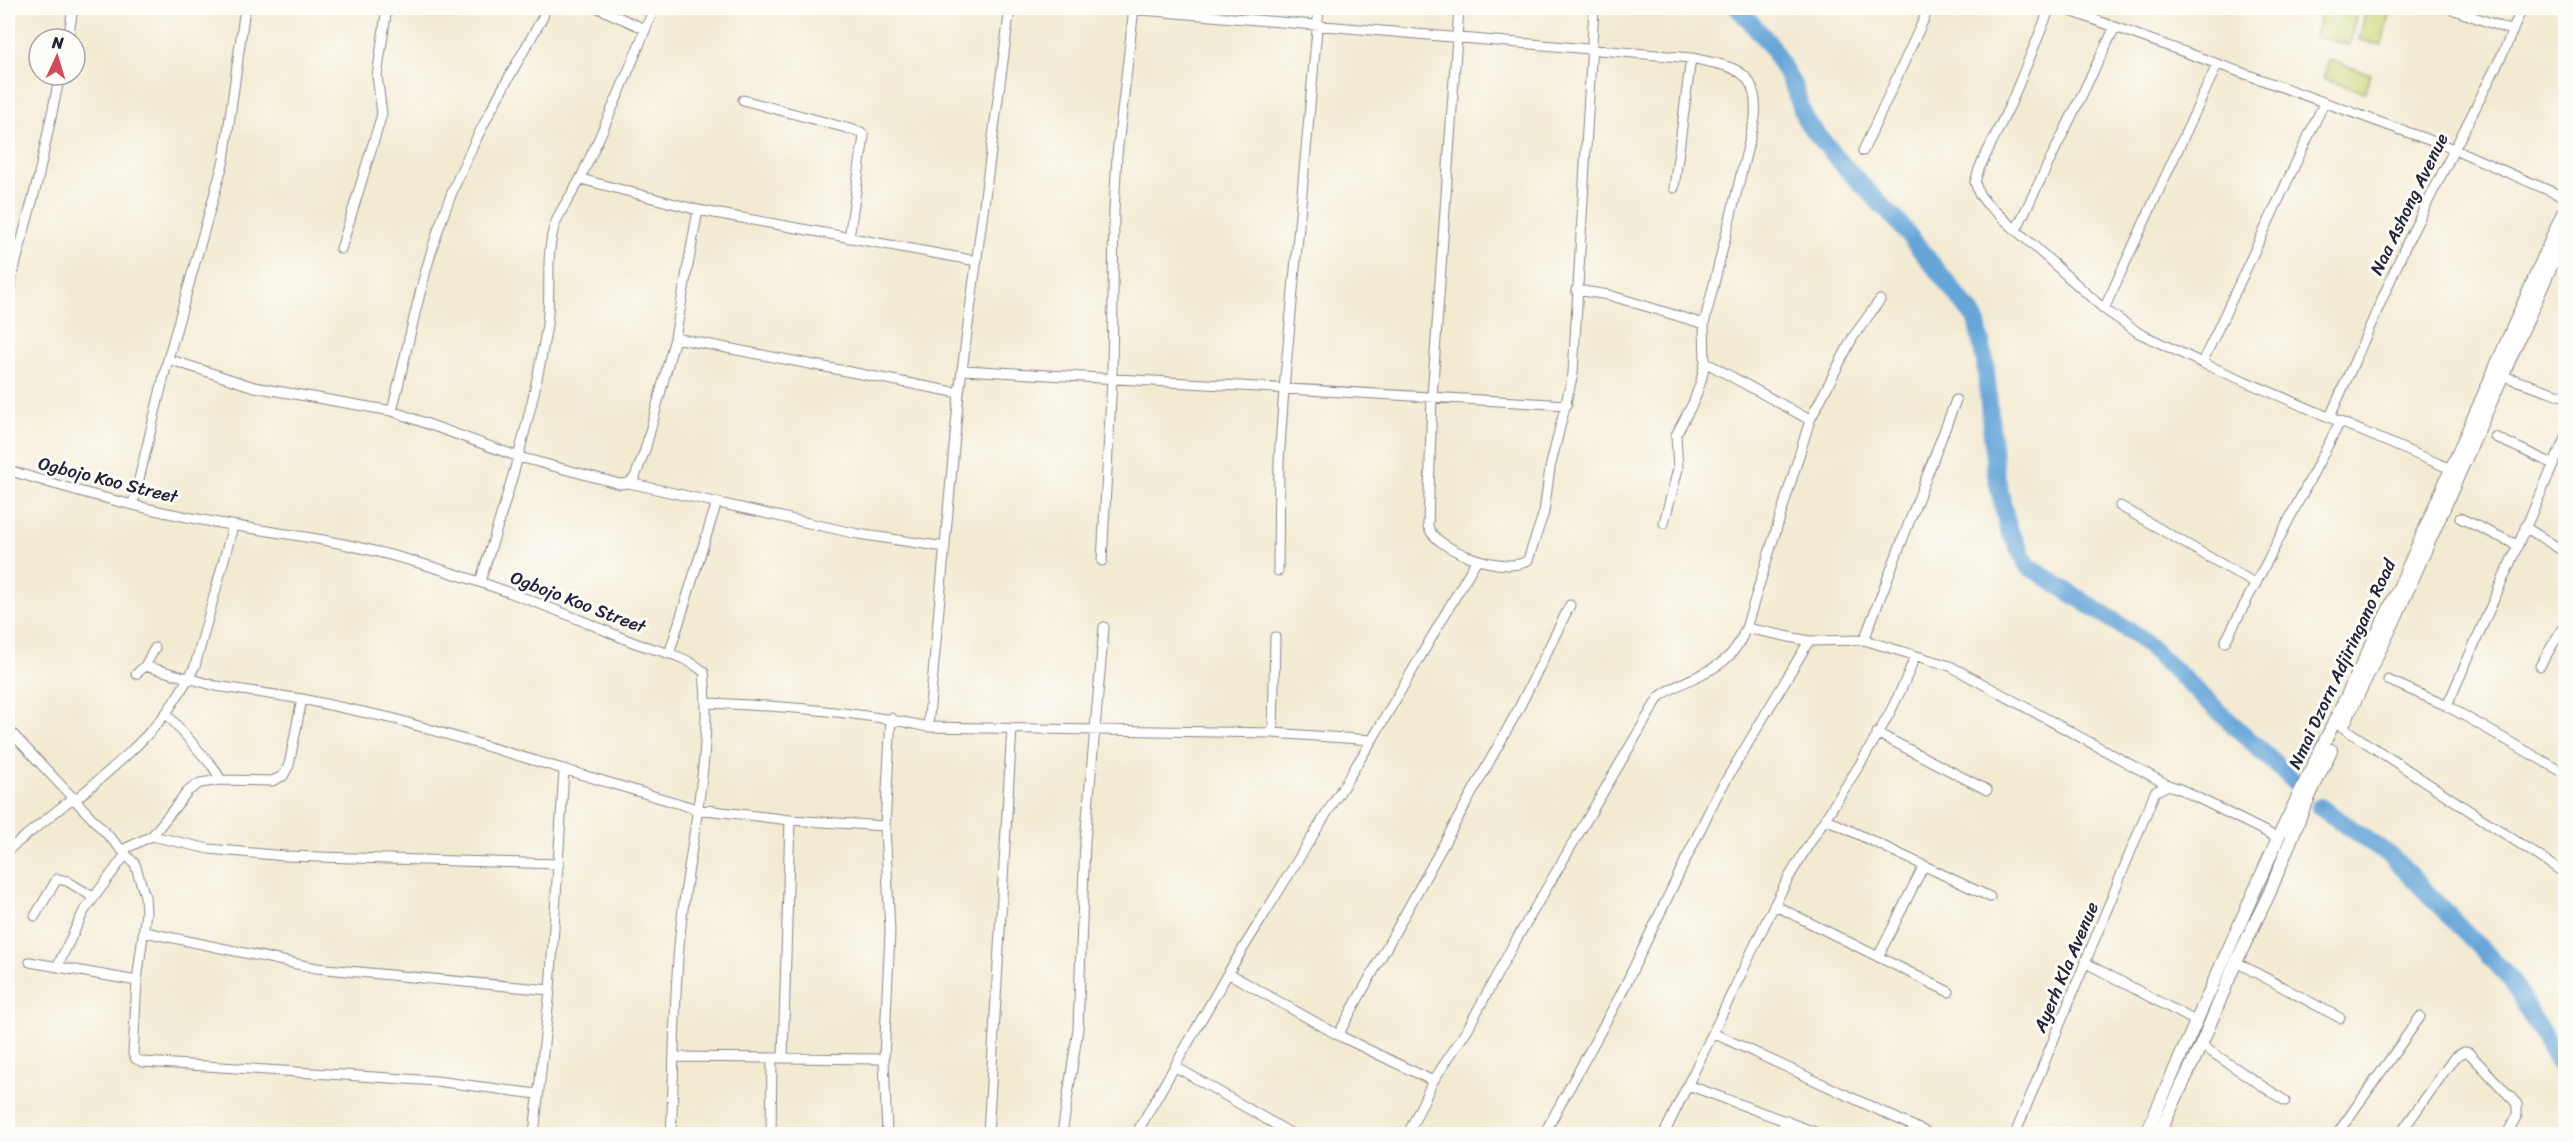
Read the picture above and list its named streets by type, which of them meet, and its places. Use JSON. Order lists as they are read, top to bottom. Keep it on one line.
{"streets":{"main road":["Nmai Dzorn Adjiringano Road"],"street":["Naa Ashong Avenue","Ogbojo Koo Street","Ayerh Kla Avenue"]},"north":"top"}
